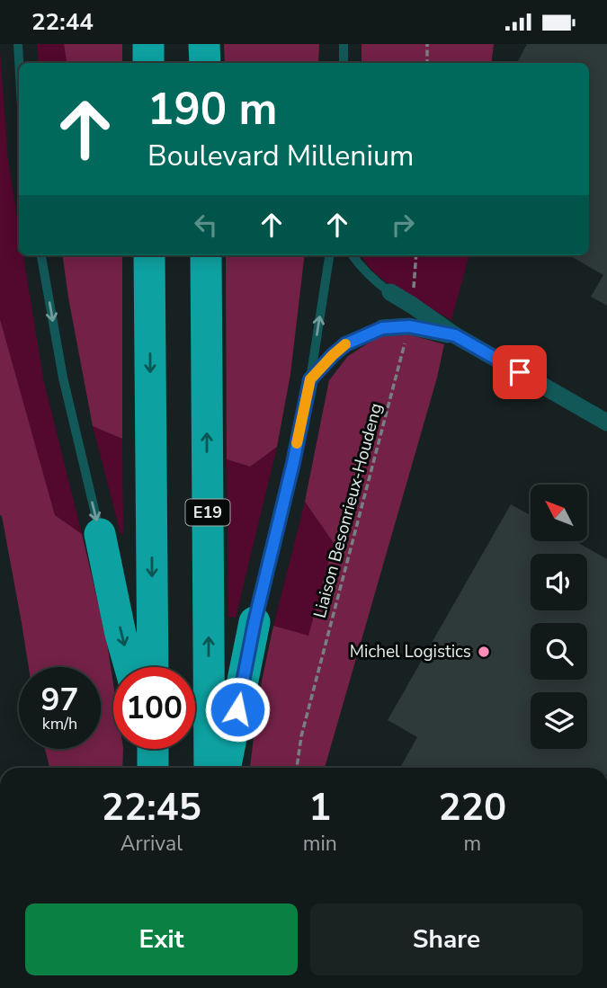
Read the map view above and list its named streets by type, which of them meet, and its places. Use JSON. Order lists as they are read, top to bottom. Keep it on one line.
{"streets":{"highway":["E19"],"path":["Liaison Besonrieux-Houdeng"]},"places":["Michel Logistics"],"north":"top left","page":{"status":"22:44","turn":["190 m","Boulevard Millenium"],"speed":"97 km/h","limit":"100","eta":["22:45","Arrival","1","min","220","m"],"buttons":["Exit","Share"]}}
